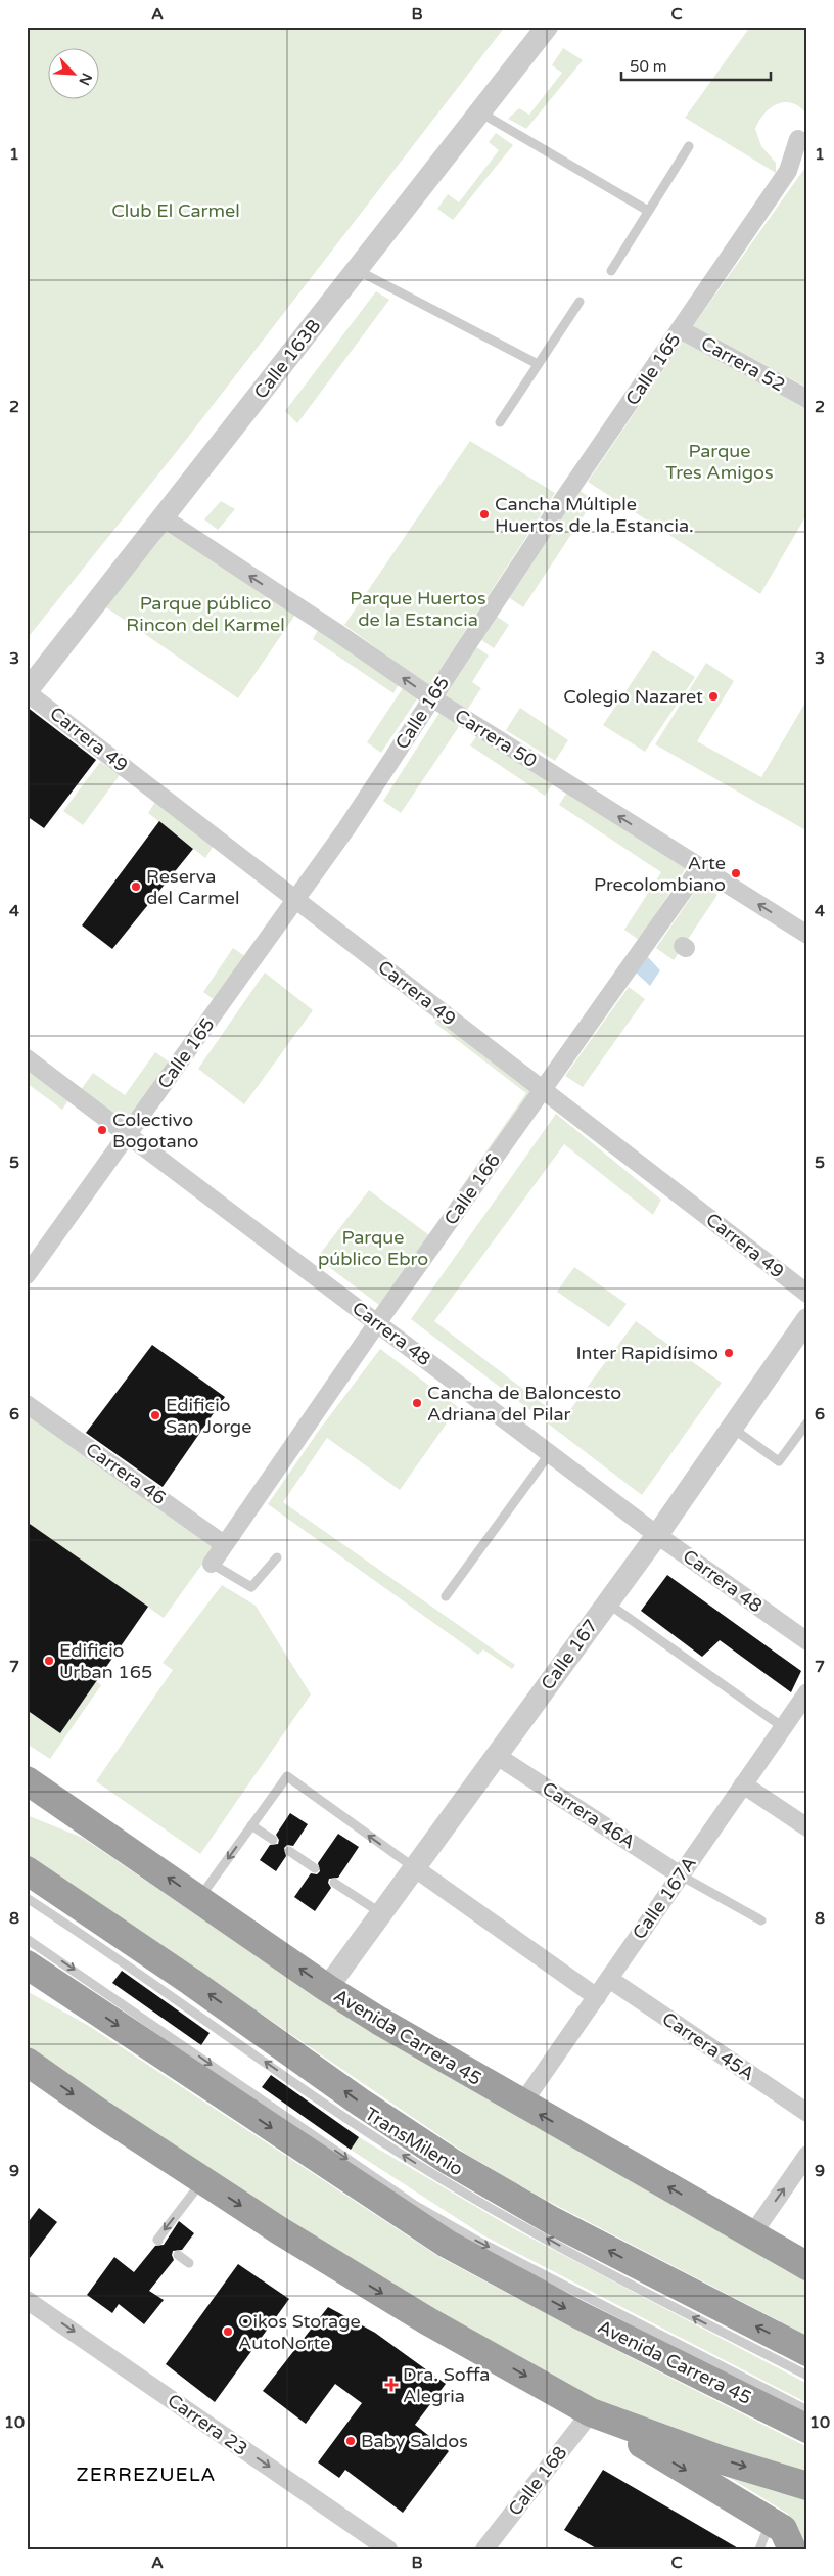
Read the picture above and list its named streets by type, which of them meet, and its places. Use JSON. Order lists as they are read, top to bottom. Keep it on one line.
{"streets":{"highway":["Avenida Carrera 45"],"street":["Calle 163B","Carrera 52","Calle 165","Carrera 50","Carrera 49","Calle 166","Carrera 48","Carrera 46","Calle 167","Carrera 46A","Calle 167A","Carrera 45A","Carrera 23","Calle 168"],"lane":["TransMilenio"]},"crossings":[["Calle 163B","Carrera 50"],["Calle 163B","Carrera 49"],["Carrera 52","Calle 165"],["Calle 165","Carrera 50"],["Calle 165","Carrera 49"],["Calle 165","Carrera 48"],["Carrera 50","Calle 166"],["Carrera 49","Calle 166"],["Calle 166","Carrera 48"],["Calle 166","Carrera 46"],["Carrera 48","Calle 167"],["Calle 167","Carrera 46A"],["Calle 167","Avenida Carrera 45"],["Carrera 46A","Calle 167A"],["Calle 167A","Avenida Carrera 45"],["Calle 167A","Carrera 45A"]],"one_way":["Carrera 50","Carrera 23"],"districts":["ZERREZUELA"],"parks":["Club El Carmel","Parque Tres Amigos","Parque Huertos de la Estancia","Parque público Rincon del Karmel","Parque público Ebro"],"places":{"other":["Cancha Múltiple Huertos de la Estancia.","Colegio Nazaret","Arte Precolombiano","Reserva del Carmel","Colectivo Bogotano","Inter Rapidísimo","Cancha de Baloncesto Adriana del Pilar","Edificio San Jorge","Edificio Urban 165","Oikos Storage AutoNorte","Baby Saldos"],"health":["Dra. Soffa Alegria"]},"scale_bar":"50 m","north":"bottom right","grid":{"columns":["A","B","C"],"rows":["1","2","3","4","5","6","7","8","9","10"]}}
